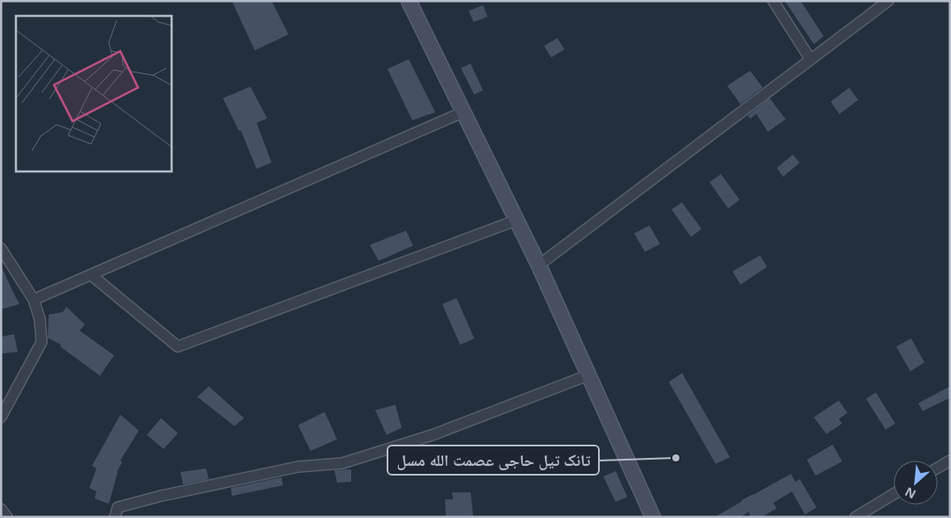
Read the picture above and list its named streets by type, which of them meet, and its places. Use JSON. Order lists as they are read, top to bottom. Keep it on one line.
{"places":["تانک تیل حاجی عصمت الله مسل"],"north":"bottom left"}
